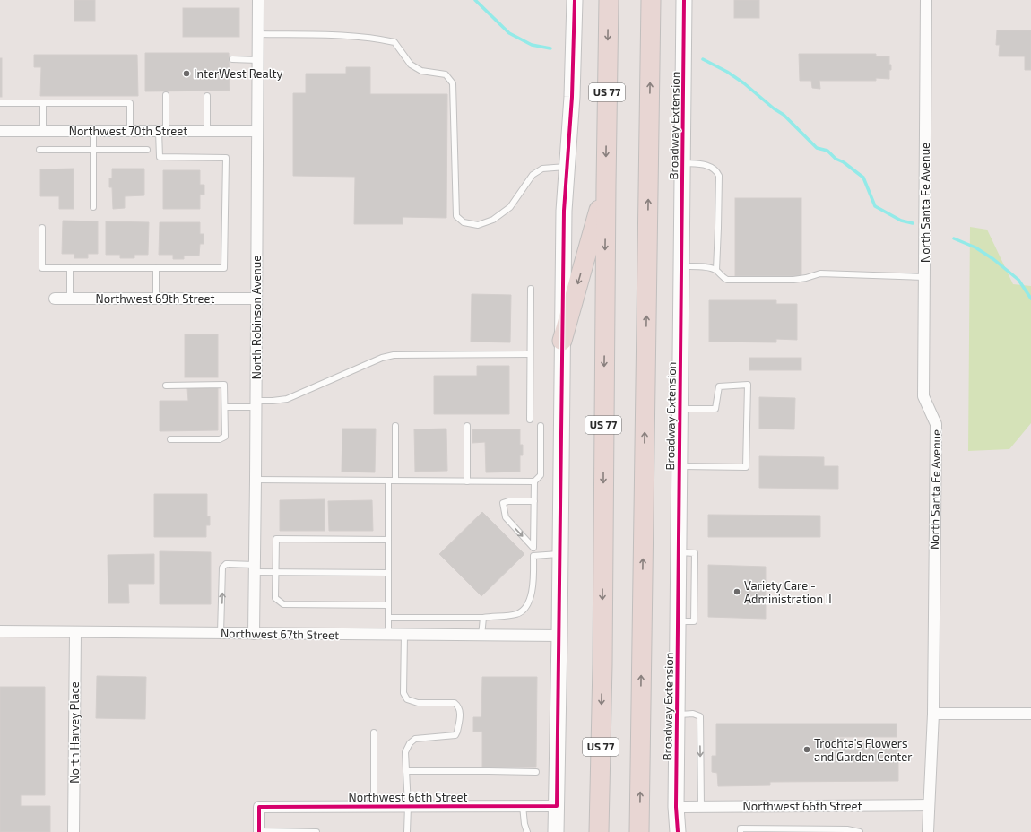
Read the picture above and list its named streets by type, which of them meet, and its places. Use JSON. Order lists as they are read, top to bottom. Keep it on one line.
{"streets":{"highway":["US 77"],"main road":["Broadway Extension"],"street":["Northwest 70th Street","North Santa Fe Avenue","Northwest 69th Street","North Robinson Avenue","Northwest 67th Street","North Harvey Place","Northwest 66th Street"]},"crossings":[["Broadway Extension","Northwest 66th Street"],["Northwest 70th Street","North Robinson Avenue"],["North Santa Fe Avenue","Northwest 66th Street"],["Northwest 69th Street","North Robinson Avenue"],["North Robinson Avenue","Northwest 67th Street"],["Northwest 67th Street","North Harvey Place"]],"places":["InterWest Realty","Variety Care - Administration II","Trochta's Flowers and Garden Center"]}
